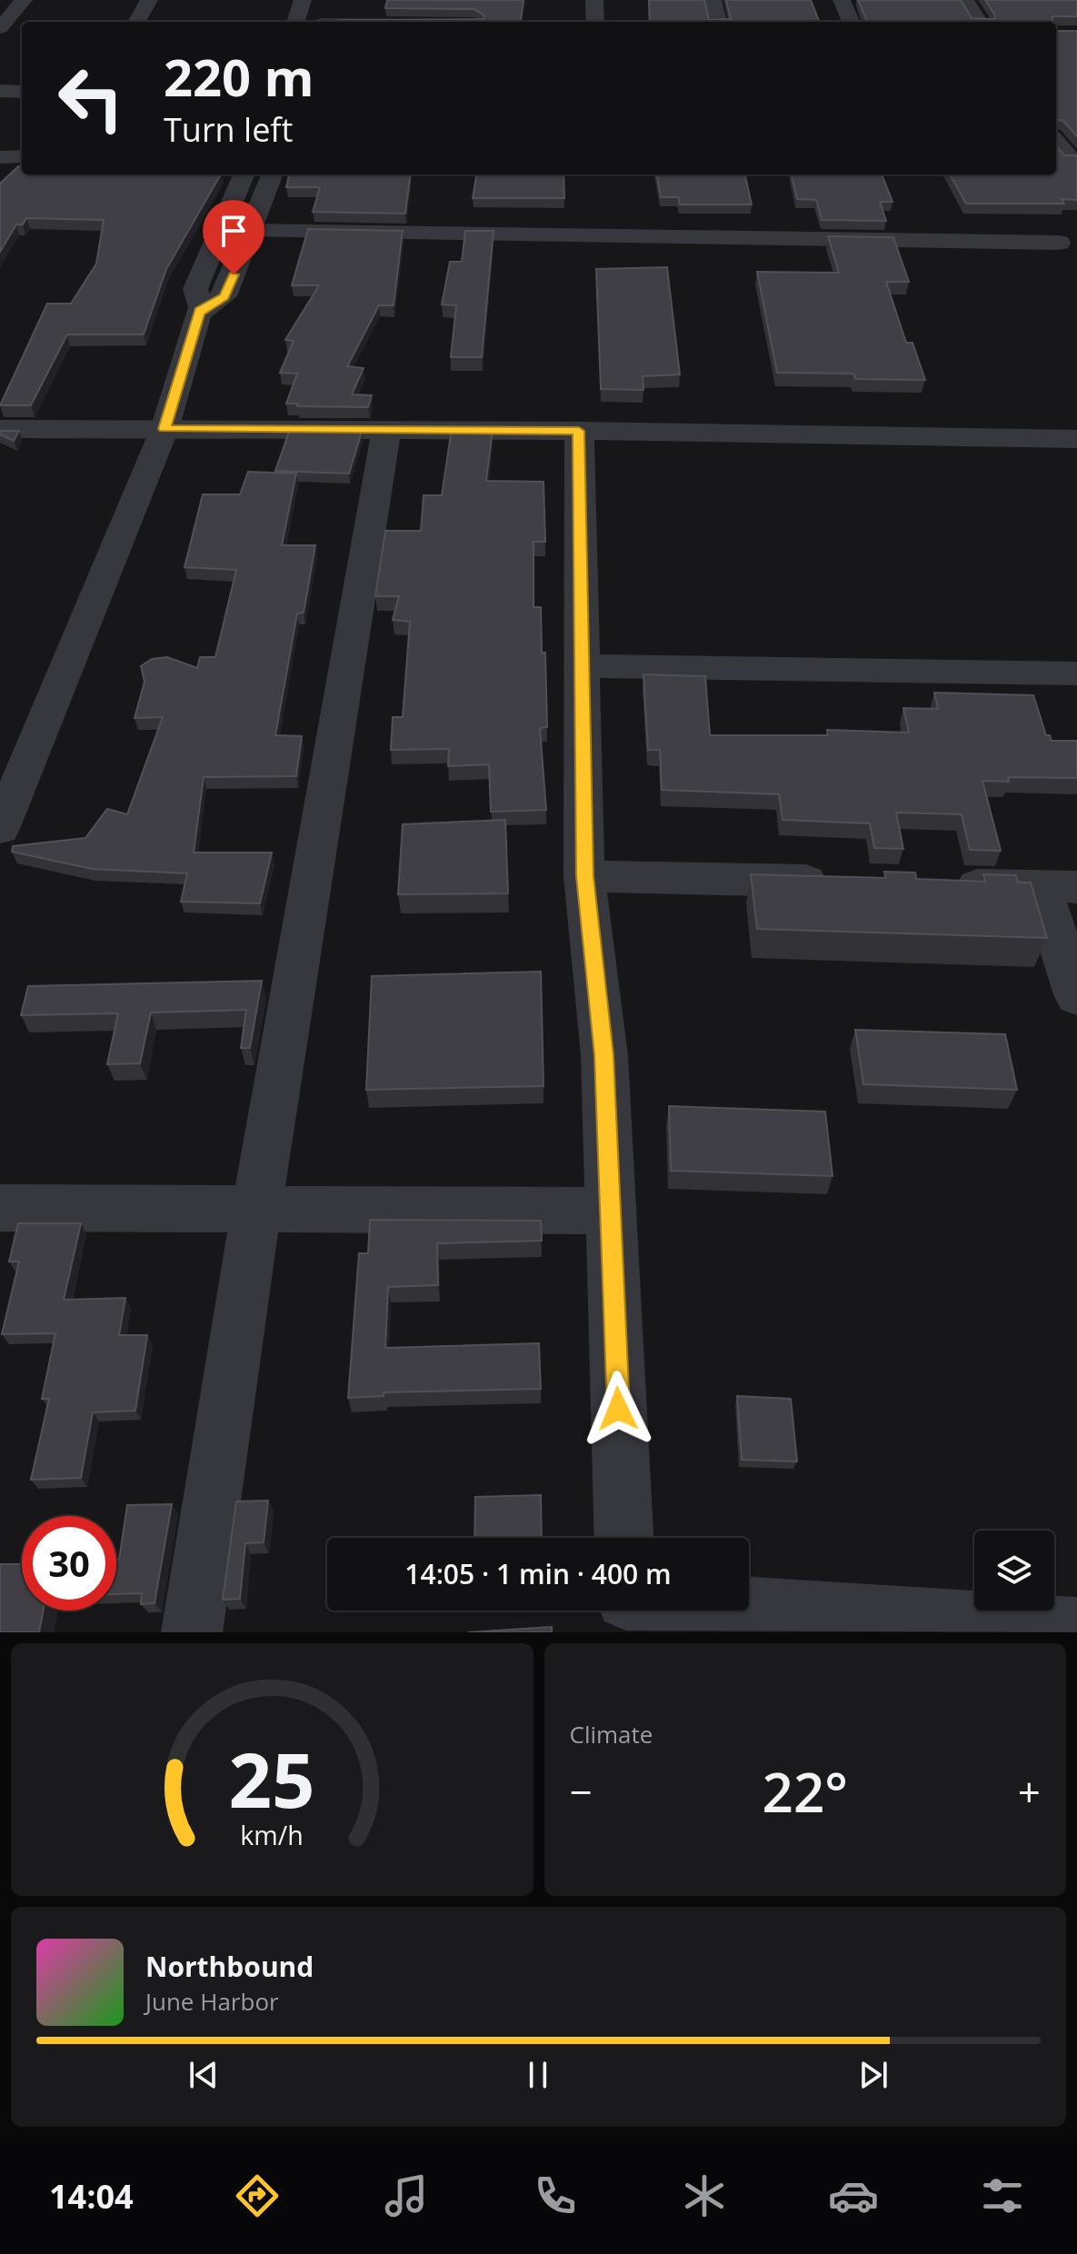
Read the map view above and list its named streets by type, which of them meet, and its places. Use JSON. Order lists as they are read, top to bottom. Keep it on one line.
{"page":{"turn":["220 m","Turn left"],"limit":"30","trip":"14:05 · 1 min · 400 m","tile":"Climate","heat":["−","22°","+"],"song":["Northbound","June Harbor"],"tabs":"14:04","gauge":["25","km/h"]}}
